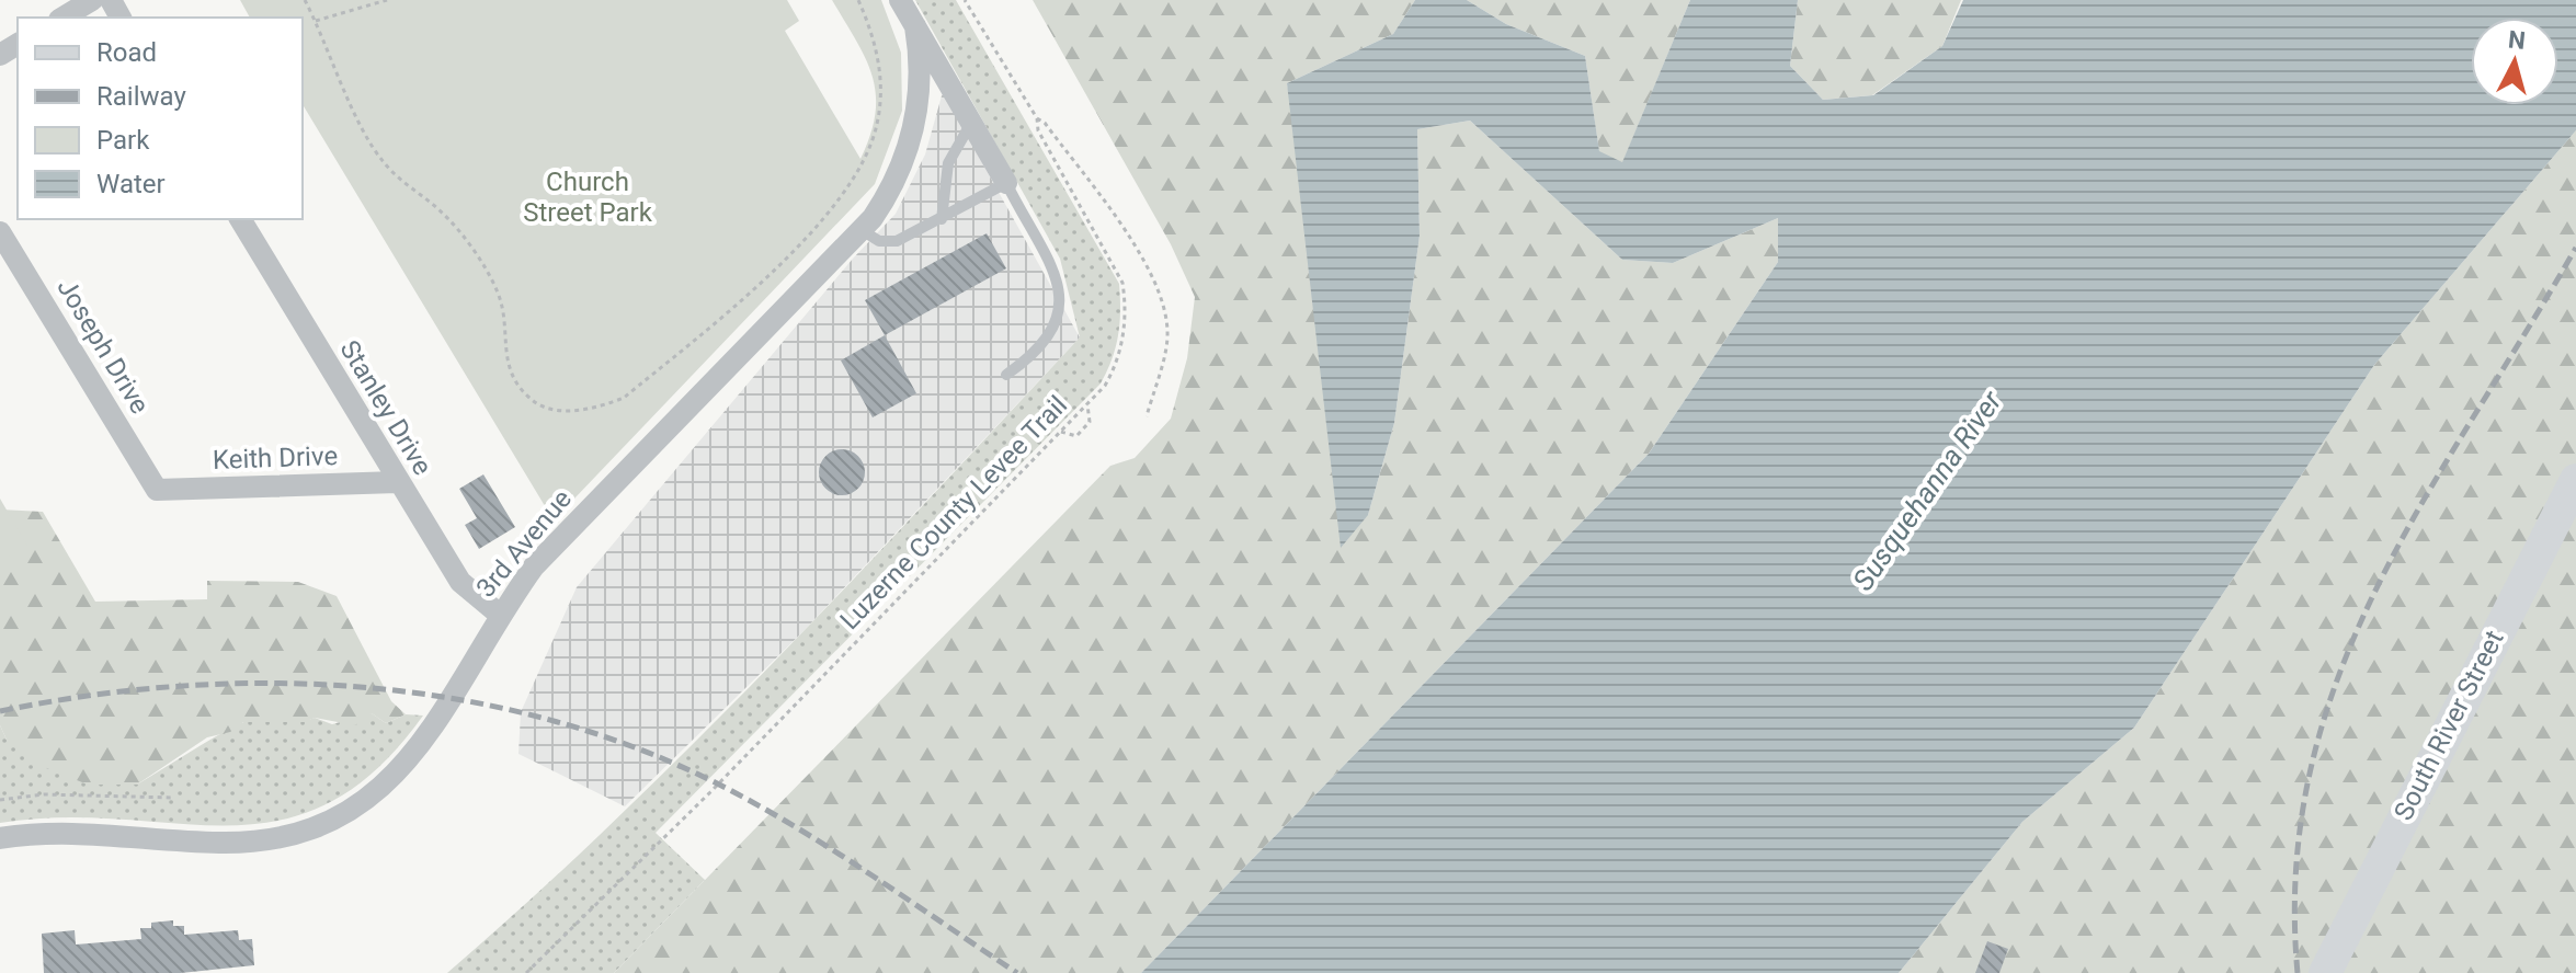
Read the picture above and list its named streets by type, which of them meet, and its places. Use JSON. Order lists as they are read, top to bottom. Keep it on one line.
{"streets":{"main road":["South River Street"],"street":["Joseph Drive","Stanley Drive","Keith Drive","3rd Avenue"],"path":["Luzerne County Levee Trail"]},"crossings":[["Joseph Drive","Keith Drive"],["Stanley Drive","Keith Drive"],["Stanley Drive","3rd Avenue"]],"water":["Susquehanna River"],"parks":["Church Street Park"],"legend":["Road","Railway","Park","Water"],"north":"top"}
